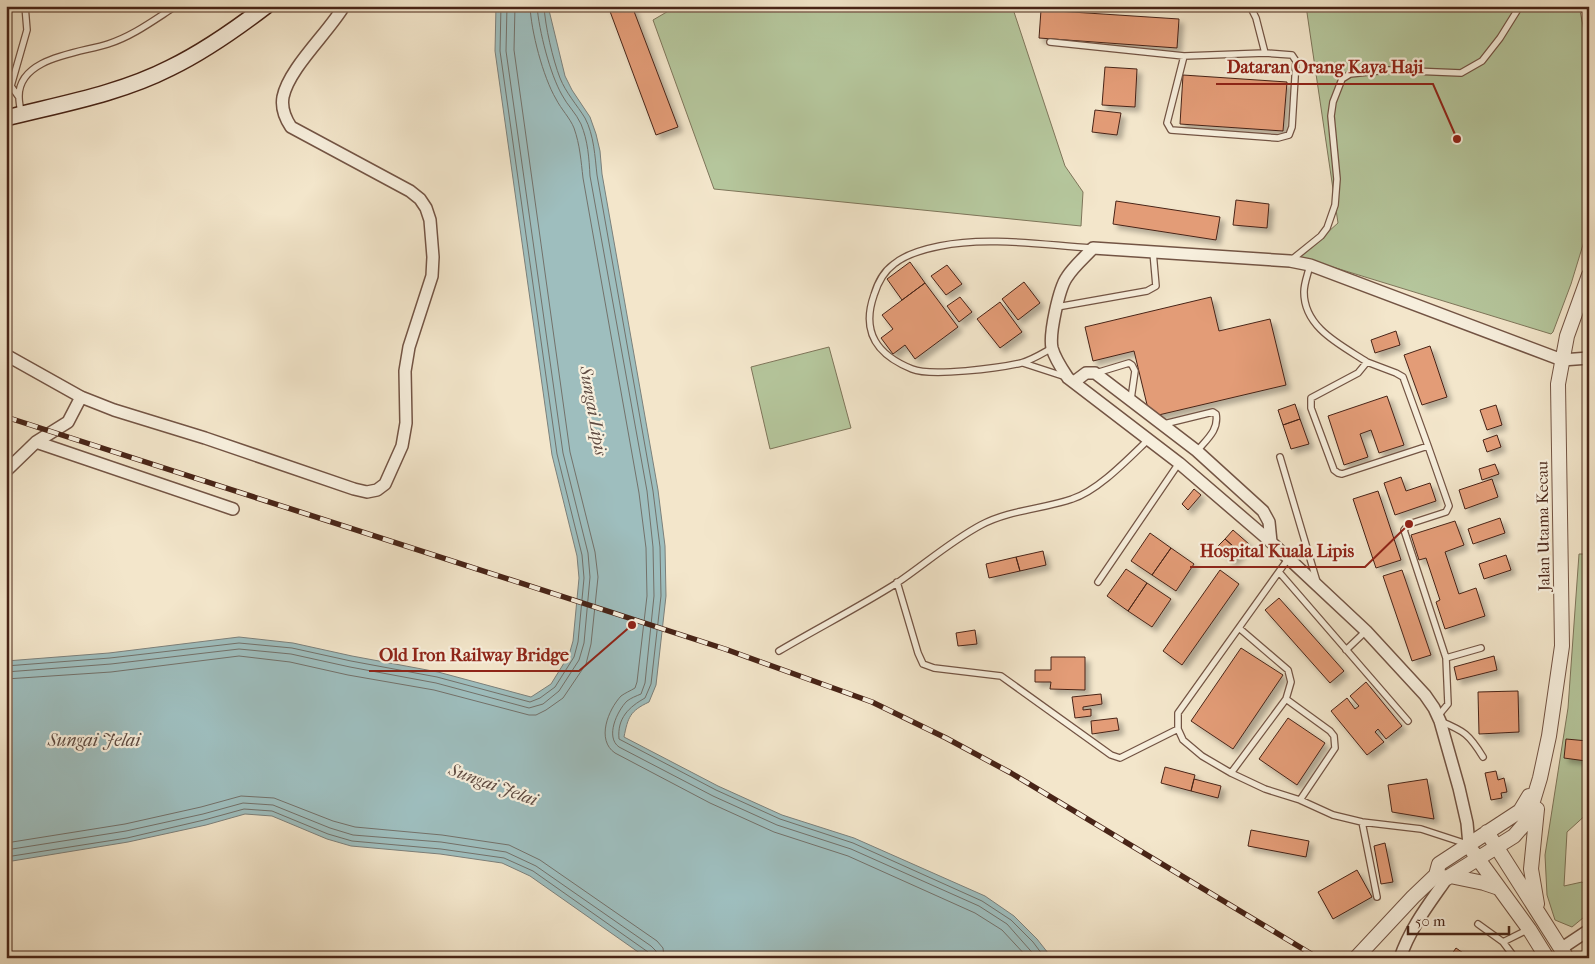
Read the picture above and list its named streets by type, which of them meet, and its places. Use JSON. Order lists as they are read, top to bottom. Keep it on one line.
{"streets":{"street":["Jalan Utama Kecau"]},"water":["Sungai Lipis","Sungai Jelai"],"places":["Dataran Orang Kaya Haji","Hospital Kuala Lipis","Old Iron Railway Bridge"],"scale_bar":"50 m"}
